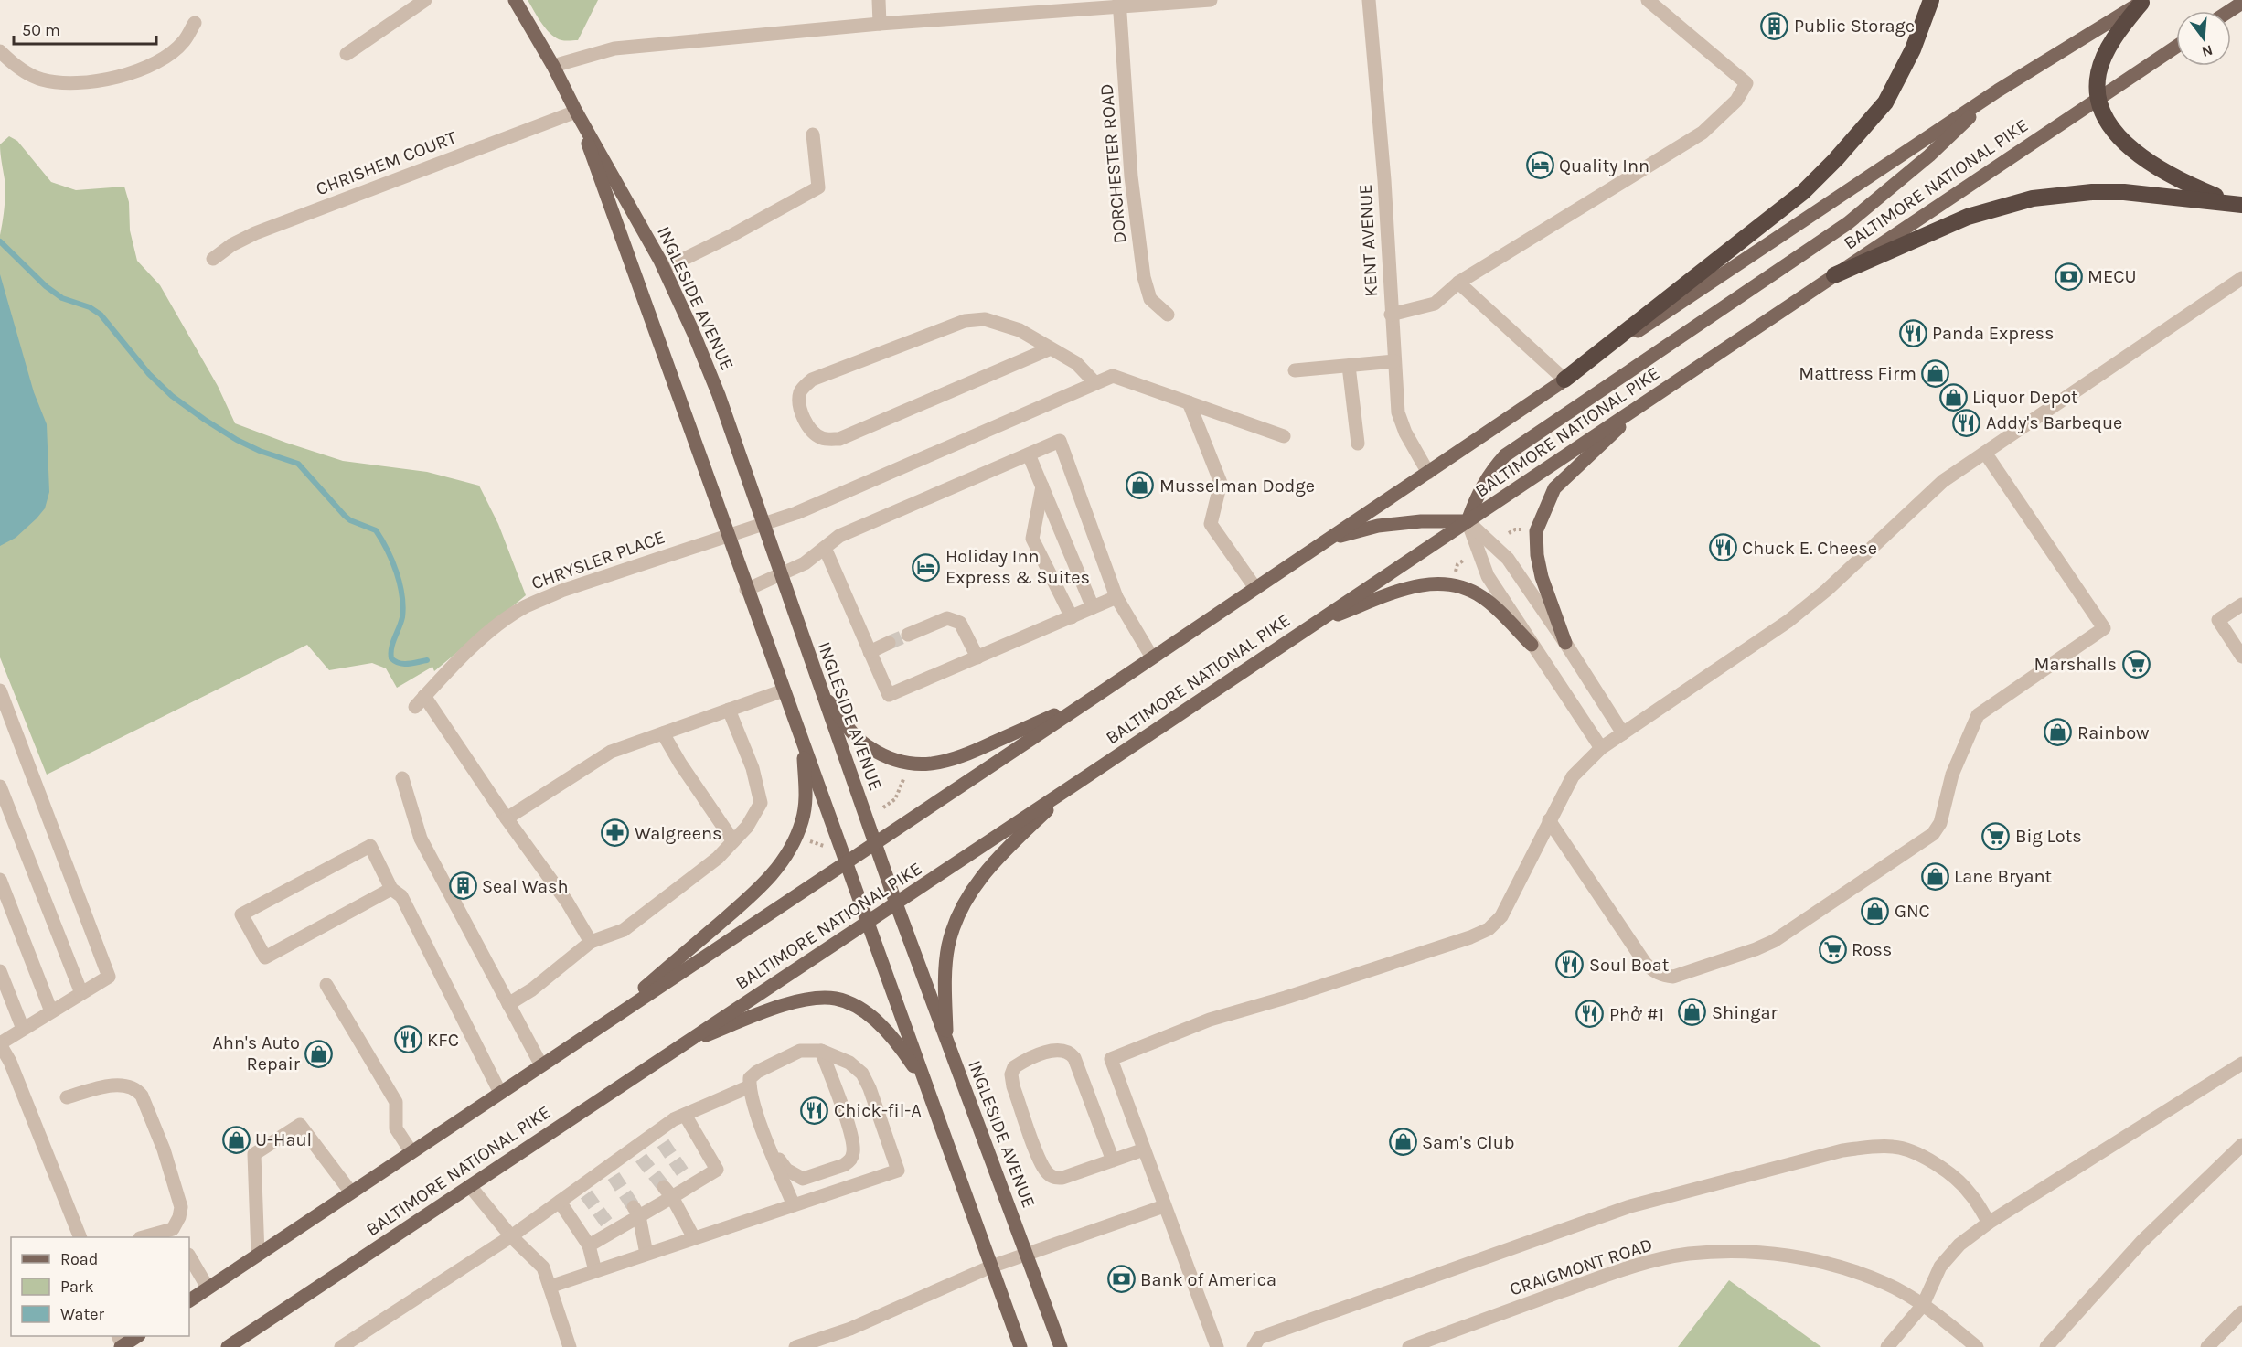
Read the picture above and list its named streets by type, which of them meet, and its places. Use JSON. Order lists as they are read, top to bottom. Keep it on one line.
{"streets":{"main road":["BALTIMORE NATIONAL PIKE","INGLESIDE AVENUE"],"street":["CHRISHEM COURT","DORCHESTER ROAD","KENT AVENUE","CHRYSLER PLACE","CRAIGMONT ROAD"]},"crossings":[["CHRISHEM COURT","INGLESIDE AVENUE"],["BALTIMORE NATIONAL PIKE","INGLESIDE AVENUE"],["INGLESIDE AVENUE","CHRYSLER PLACE"]],"places":{"building":["Public Storage","Seal Wash"],"hotel":["Quality Inn","Holiday Inn Express & Suites"],"bank":["MECU","Bank of America"],"restaurant":["Panda Express","Addy's Barbeque","Chuck E. Cheese","Soul Boat","Phở #1","KFC","Chick-fil-A"],"shop":["Mattress Firm","Liquor Depot","Musselman Dodge","Rainbow","Lane Bryant","GNC","Shingar","Ahn's Auto Repair","U-Haul","Sam's Club"],"supermarket":["Marshalls","Big Lots","Ross"],"pharmacy":["Walgreens"]},"legend":["Road","Park","Water"],"scale_bar":"50 m","north":"bottom"}
